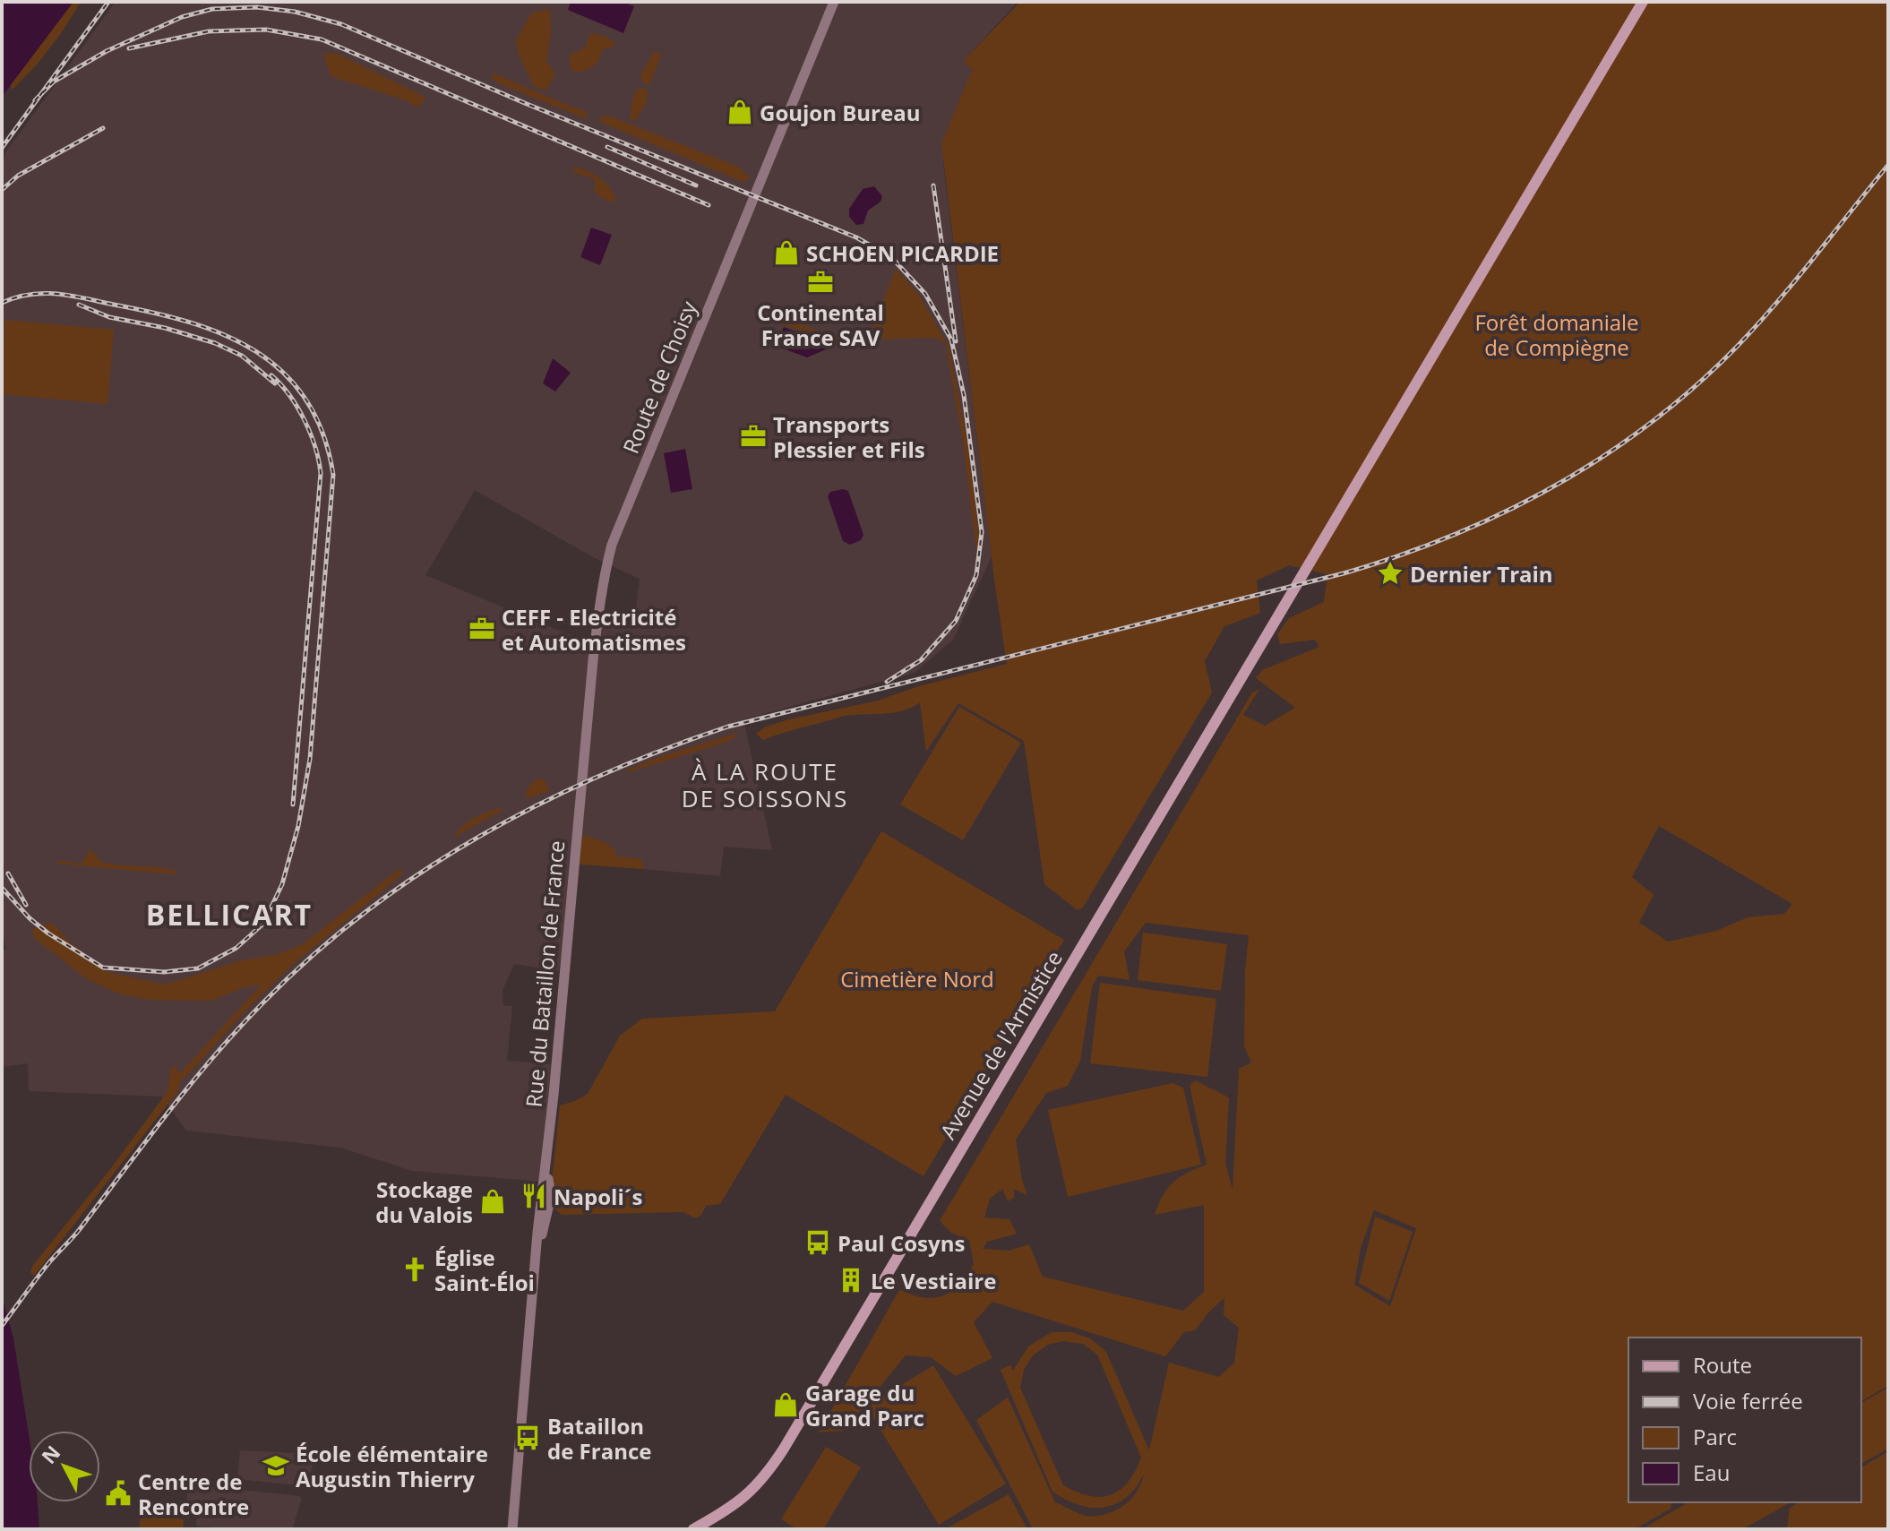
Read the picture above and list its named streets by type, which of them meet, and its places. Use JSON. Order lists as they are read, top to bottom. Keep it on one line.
{"streets":{"main road":["Avenue de l'Armistice"],"street":["Route de Choisy","Rue du Bataillon de France"]},"crossings":[["Route de Choisy","Rue du Bataillon de France"]],"districts":["À LA ROUTE DE SOISSONS","BELLICART"],"parks":["Forêt domaniale de Compiègne","Cimetière Nord"],"places":{"shop":["Goujon Bureau","SCHOEN PICARDIE","Stockage du Valois","Garage du Grand Parc"],"office":["Continental France SAV","Transports Plessier et Fils","CEFF - Electricité et Automatismes"],"place":["Dernier Train"],"restaurant":["Napoli´s"],"bus stop":["Paul Cosyns","Bataillon de France"],"church":["Église Saint-Éloi"],"building":["Le Vestiaire"],"school or university":["École élémentaire Augustin Thierry"],"public building":["Centre de Rencontre"]},"legend":["Route","Voie ferrée","Parc","Eau"],"north":"top left"}
